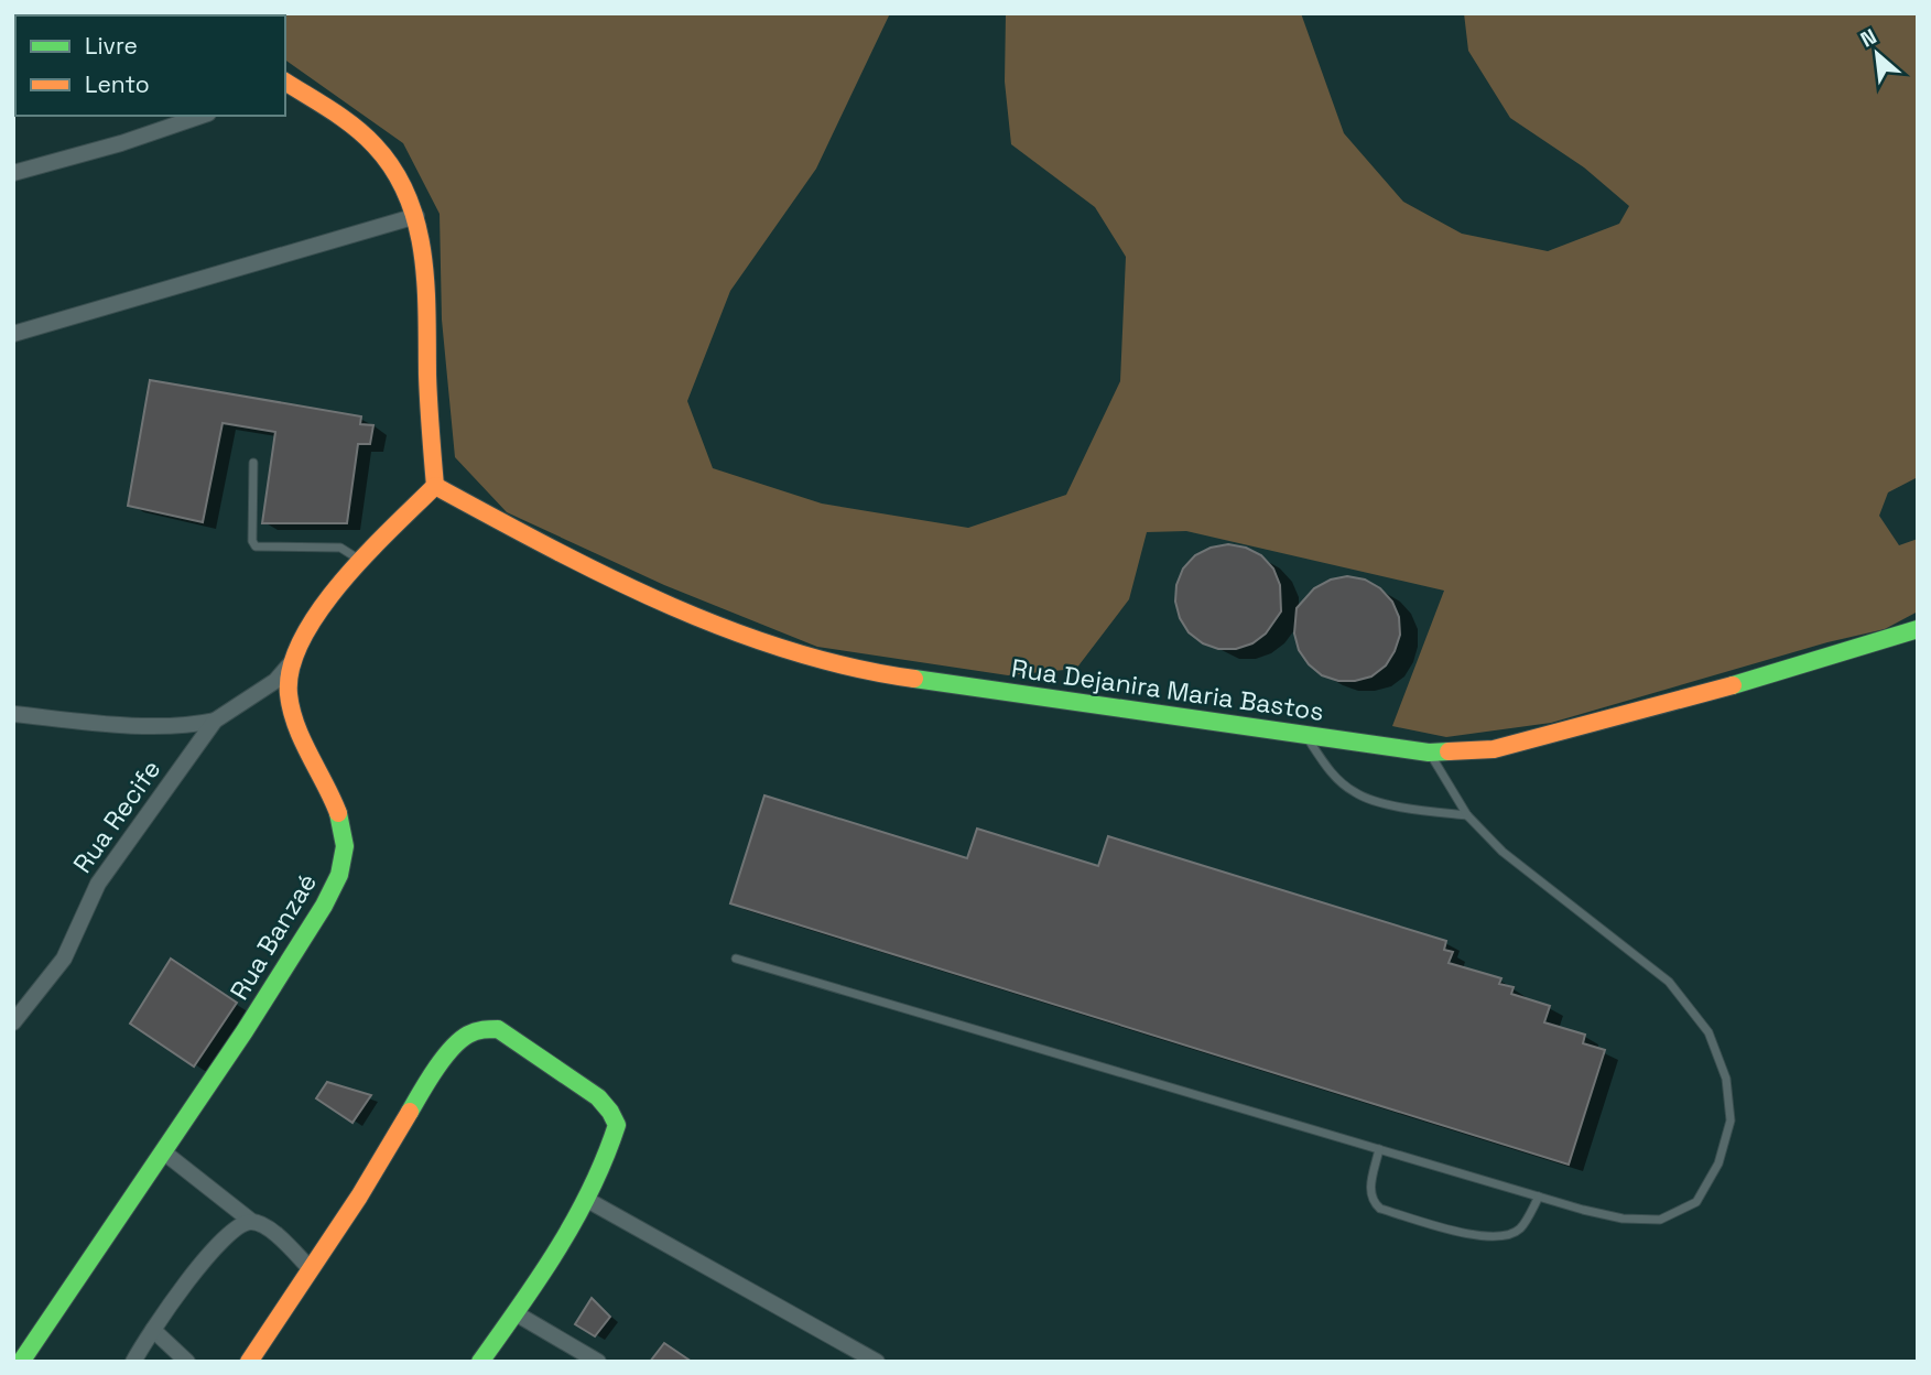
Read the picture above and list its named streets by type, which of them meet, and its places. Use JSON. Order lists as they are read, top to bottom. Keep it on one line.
{"streets":{"main road":["Rua Dejanira Maria Bastos","Rua Banzaé"],"street":["Rua Recife"]},"crossings":[["Rua Dejanira Maria Bastos","Rua Banzaé"],["Rua Recife","Rua Banzaé"]],"legend":["Livre","Lento"],"north":"top left"}
